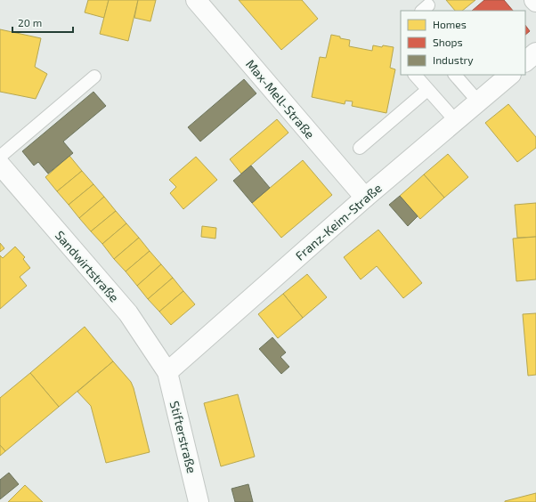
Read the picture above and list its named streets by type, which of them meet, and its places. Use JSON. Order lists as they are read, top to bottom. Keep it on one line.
{"streets":{"street":["Max-Mell-Straße","Franz-Keim-Straße","Sandwirtstraße","Stifterstraße"]},"crossings":[["Max-Mell-Straße","Franz-Keim-Straße"],["Franz-Keim-Straße","Sandwirtstraße"],["Franz-Keim-Straße","Stifterstraße"],["Sandwirtstraße","Stifterstraße"]],"legend":["Homes","Shops","Industry"],"scale_bar":"20 m"}
